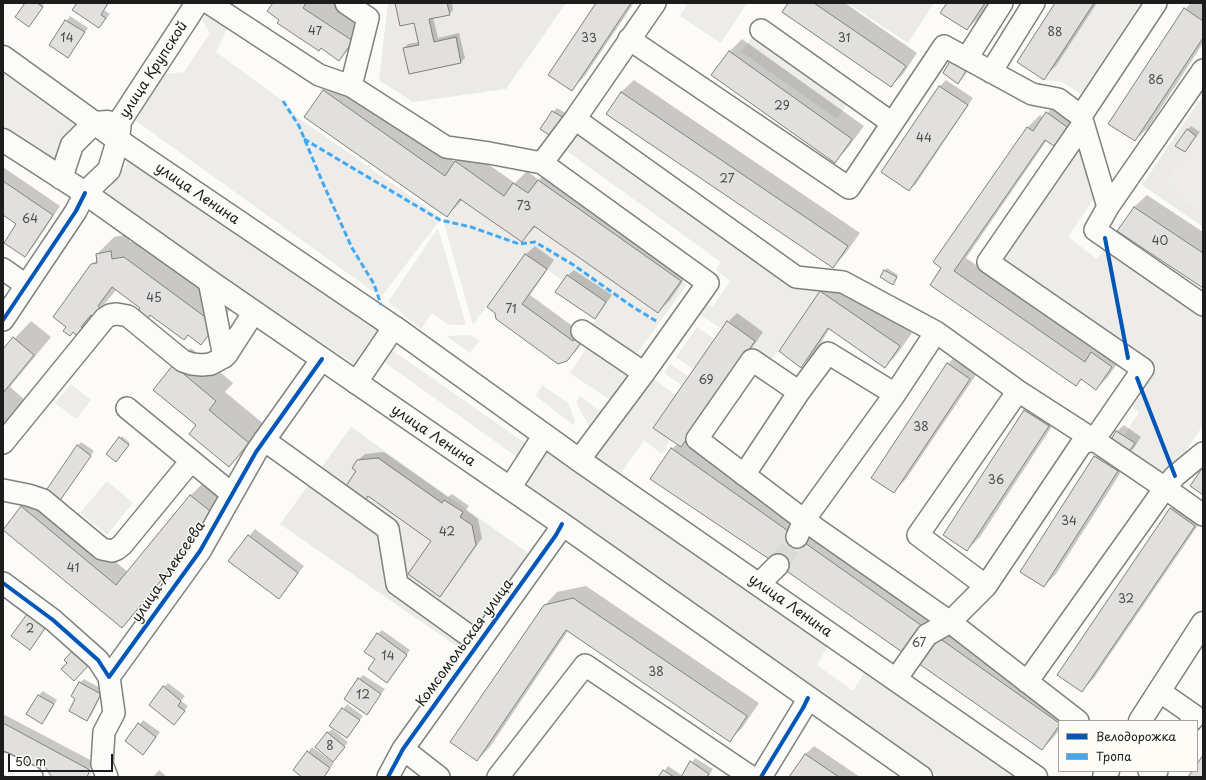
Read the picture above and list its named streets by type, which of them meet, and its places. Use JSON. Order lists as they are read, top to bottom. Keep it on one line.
{"streets":{"main road":["улица Крупской","улица Ленина"],"street":["улица Алексеева","Комсомольская улица"]},"crossings":[["улица Крупской","улица Ленина"],["улица Ленина","улица Алексеева"],["улица Ленина","Комсомольская улица"]],"house_numbers":["47","88","14","33","31","86","29","44","27","73","64","40","45","71","69","38","36","34","42","41","32","2","67","14","38","12","8"],"legend":["Велодорожка","Тропа"],"scale_bar":"50 m"}
